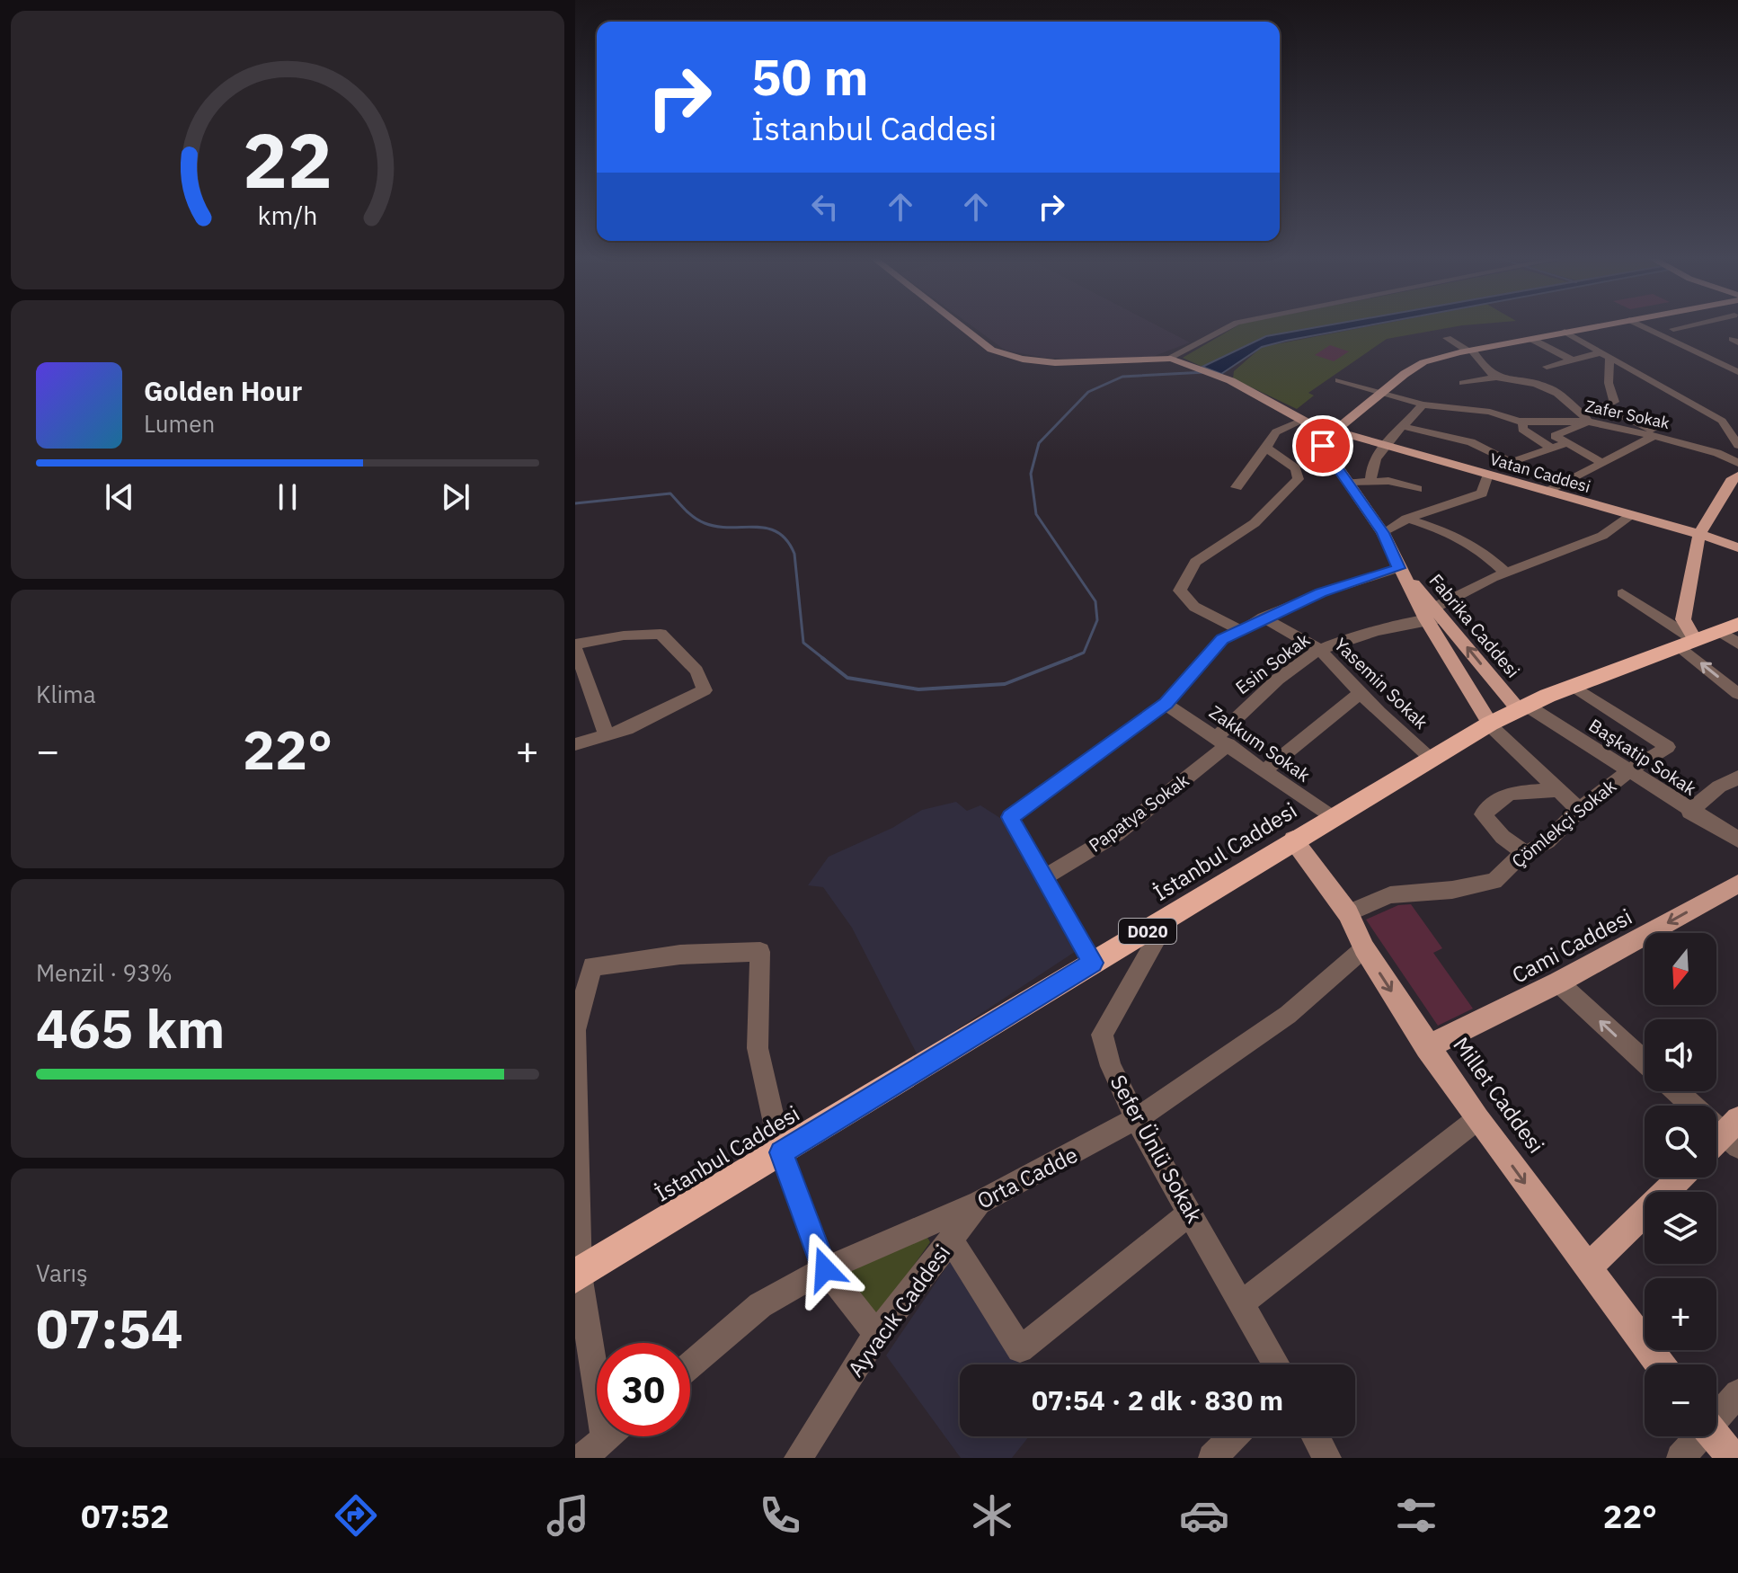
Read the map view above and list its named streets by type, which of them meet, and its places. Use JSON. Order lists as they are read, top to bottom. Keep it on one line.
{"streets":{"highway":["İstanbul Caddesi","D020"],"main road":["Vatan Caddesi","Fabrika Caddesi","Cami Caddesi","Millet Caddesi"],"street":["Zafer Sokak","Esin Sokak","Yasemin Sokak","Zakkum Sokak","Başkatip Sokak","Papatya Sokak","Çömlekçi Sokak","Sefer Ünlü Sokak","Orta Cadde","Ayvacık Caddesi"]},"crossings":[["Vatan Caddesi","Fabrika Caddesi"],["Vatan Caddesi","Esin Sokak"],["Fabrika Caddesi","Esin Sokak"],["Fabrika Caddesi","Başkatip Sokak"],["Fabrika Caddesi","İstanbul Caddesi"],["Esin Sokak","Yasemin Sokak"],["Esin Sokak","Zakkum Sokak"],["Esin Sokak","Papatya Sokak"],["Yasemin Sokak","İstanbul Caddesi"],["Zakkum Sokak","Papatya Sokak"],["Zakkum Sokak","İstanbul Caddesi"],["Başkatip Sokak","Çömlekçi Sokak"],["Başkatip Sokak","İstanbul Caddesi"],["Çömlekçi Sokak","İstanbul Caddesi"],["Çömlekçi Sokak","Millet Caddesi"],["İstanbul Caddesi","Millet Caddesi"],["İstanbul Caddesi","Sefer Ünlü Sokak"],["Cami Caddesi","Millet Caddesi"],["Millet Caddesi","Orta Cadde"],["Sefer Ünlü Sokak","Orta Cadde"],["Orta Cadde","Ayvacık Caddesi"]],"one_way":["Cami Caddesi","Millet Caddesi"],"north":"bottom","page":{"turn":["50 m","İstanbul Caddesi"],"song":["Golden Hour","Lumen"],"tile":["Klima",["Menzil · 93%","465 km"],["Varış","07:54"]],"heat":["−","22°","+"],"map_buttons":["+","−"],"limit":"30","trip":"07:54 · 2 dk · 830 m","tabs":["07:52","22°"],"gauge":["22","km/h"]}}
